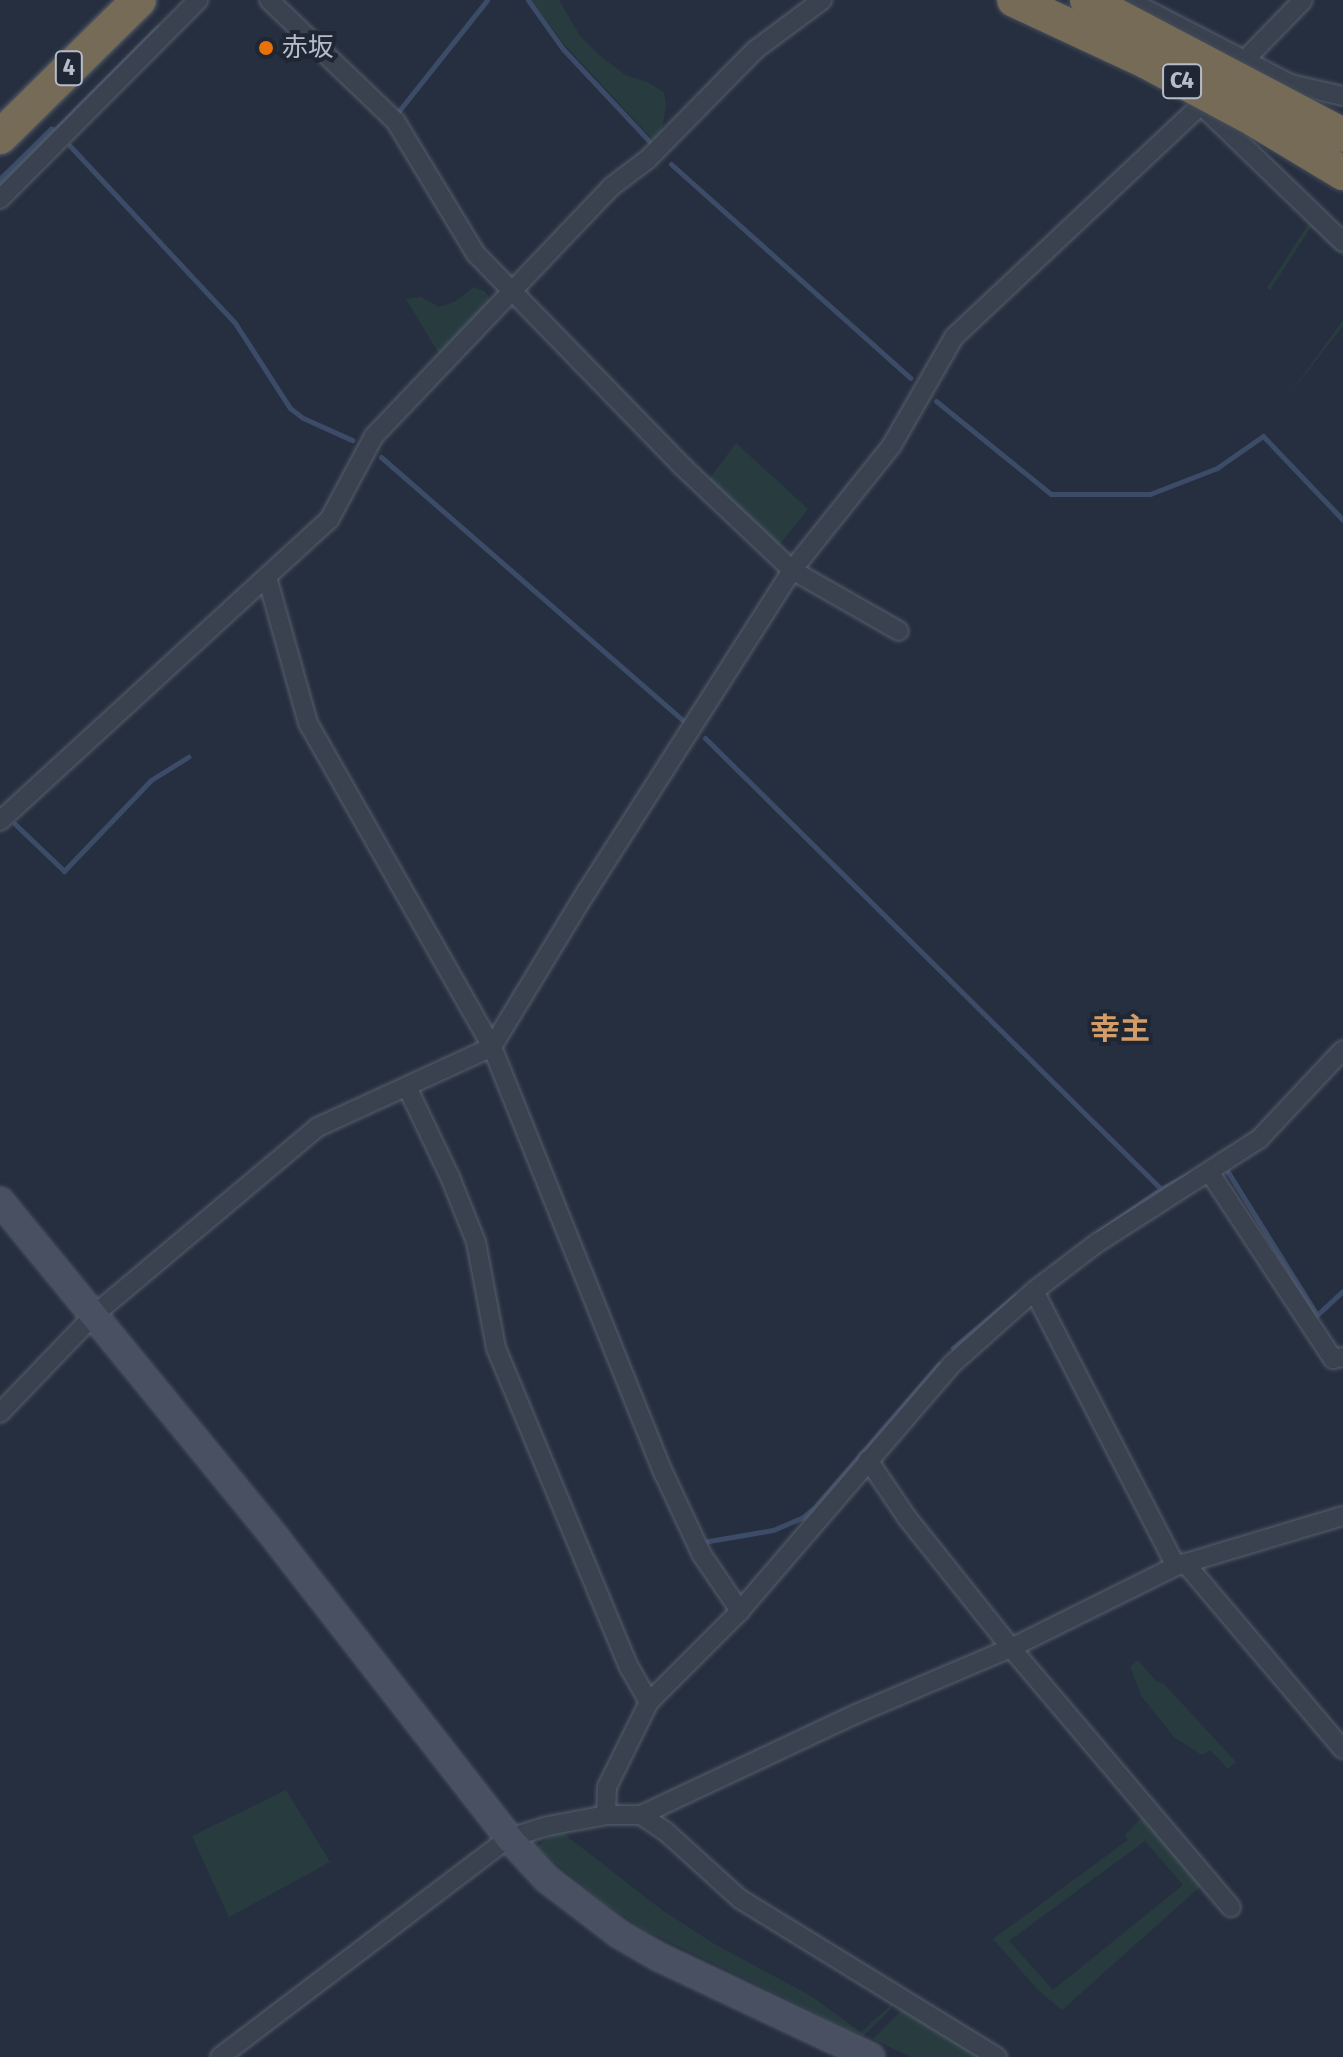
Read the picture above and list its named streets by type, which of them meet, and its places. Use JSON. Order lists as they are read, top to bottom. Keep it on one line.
{"streets":{"highway":["4","C4"]},"districts":["幸主"],"places":["赤坂"]}
